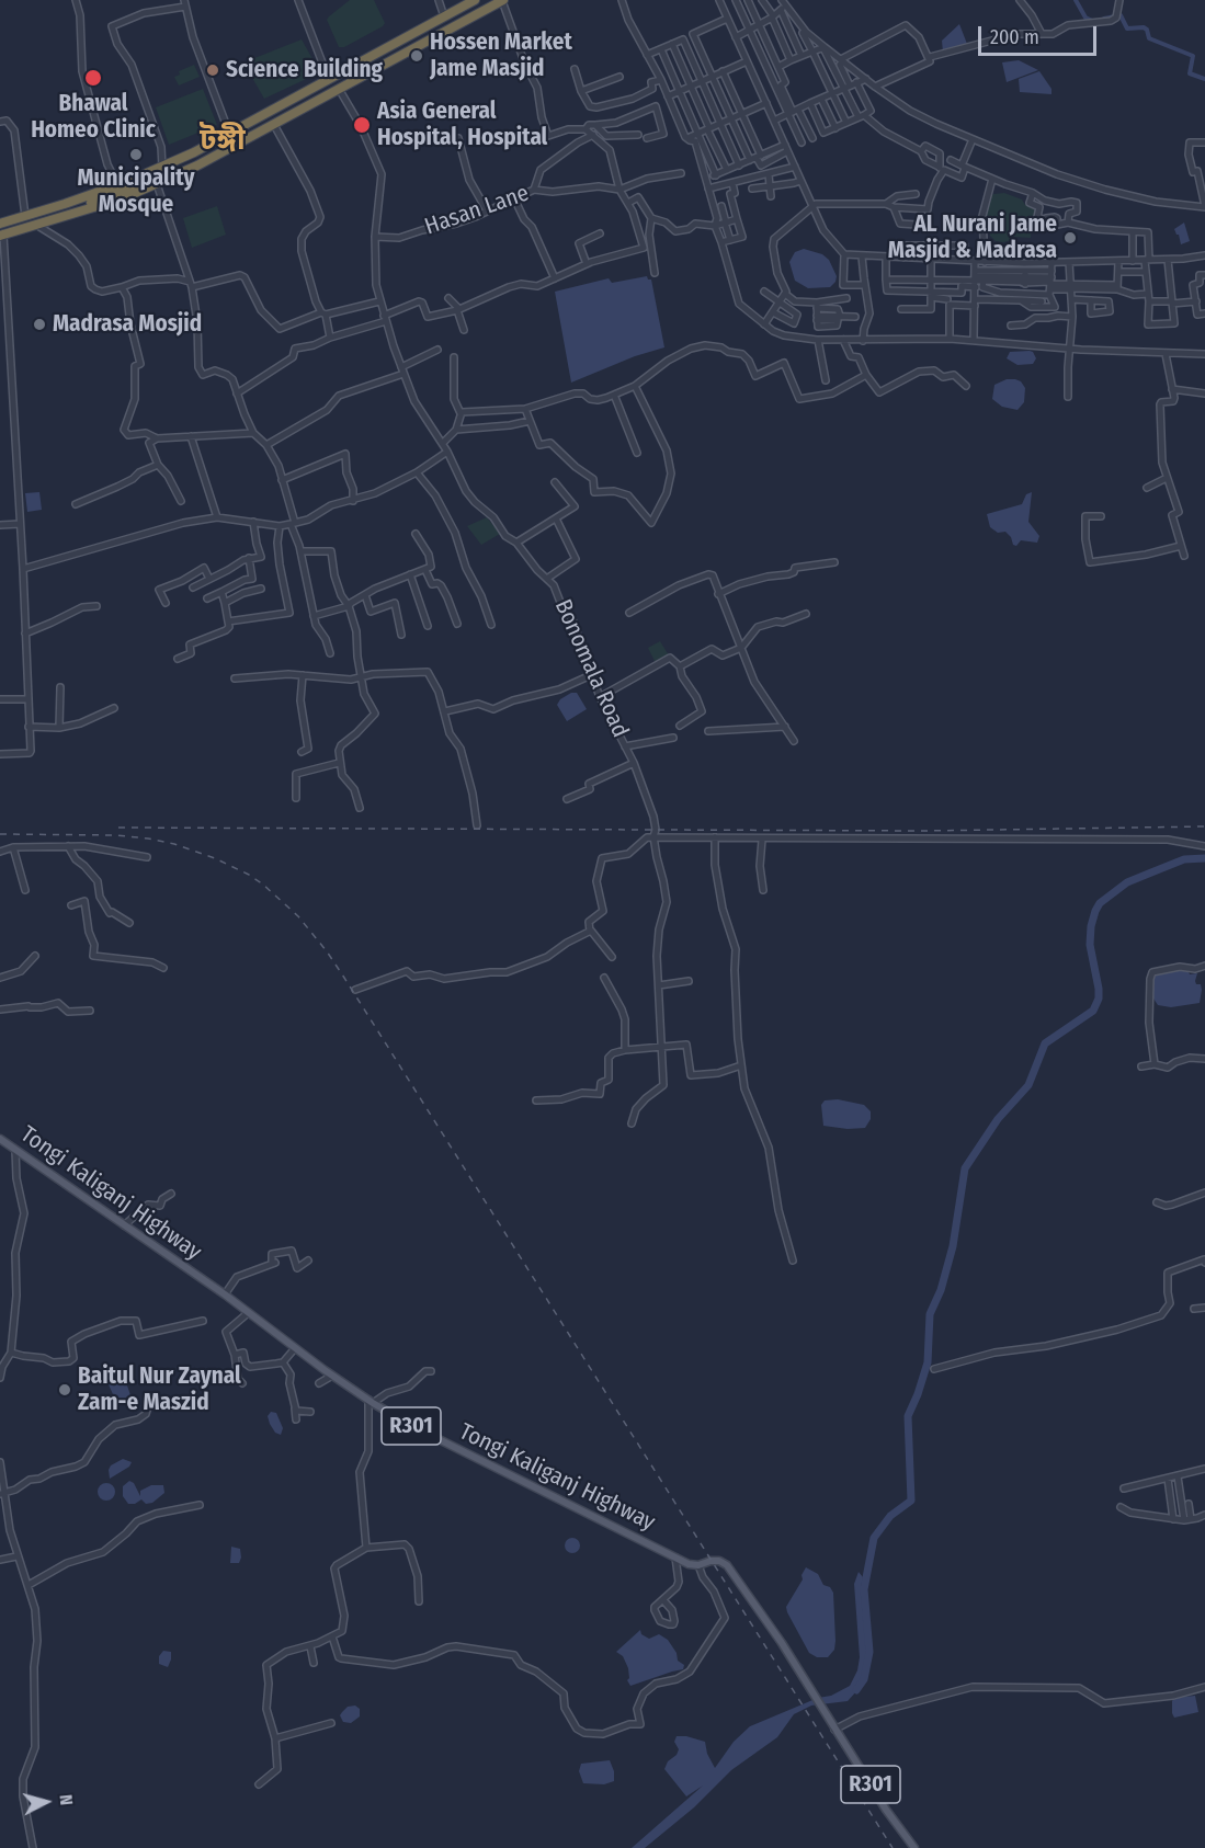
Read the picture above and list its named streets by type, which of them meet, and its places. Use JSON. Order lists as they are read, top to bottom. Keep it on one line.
{"streets":{"main road":["Tongi Kaliganj Highway","R301"],"street":["Hasan Lane","Bonomala Road"]},"crossings":[["Hasan Lane","Bonomala Road"]],"districts":["টঙ্গী"],"places":["Hossen Market Jame Masjid","Science Building","Bhawal Homeo Clinic","Asia General Hospital, Hospital","Municipality Mosque","AL Nurani Jame Masjid & Madrasa","Madrasa Mosjid","Baitul Nur Zaynal Zam-e Maszid"],"scale_bar":"200 m","north":"right"}
